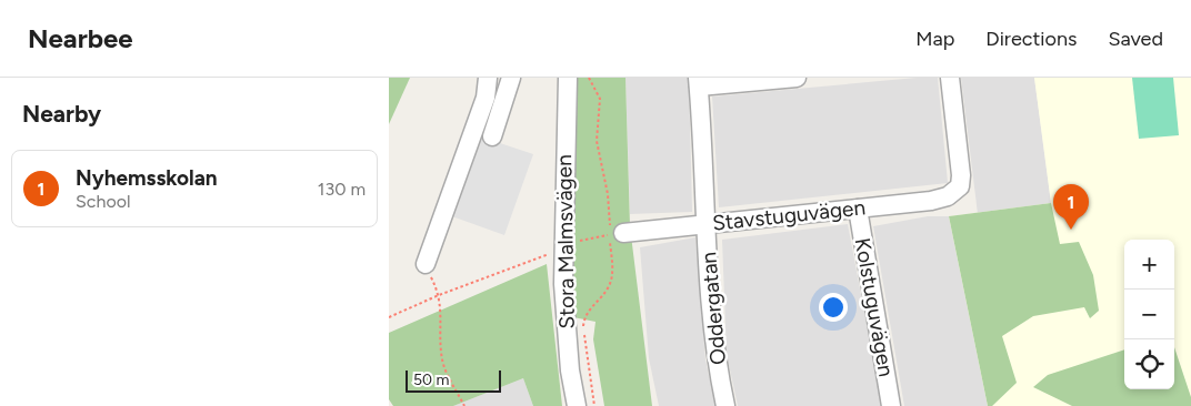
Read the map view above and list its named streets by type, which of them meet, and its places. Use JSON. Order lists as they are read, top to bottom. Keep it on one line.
{"streets":{"street":["Stavstuguvägen","Stora Malmsvägen","Kolstuguvägen","Oddergatan"]},"crossings":[["Stavstuguvägen","Kolstuguvägen"],["Stavstuguvägen","Oddergatan"]],"scale_bar":"50 m","page":{"header":"Nearbee","nav":["Map","Directions","Saved"],"heading":"Nearby","list":[{"mark":"1","name":"Nyhemsskolan","note":"School","value":"130 m"}],"pins":"1","map_buttons":["+","−"],"scale":"50 m"}}
